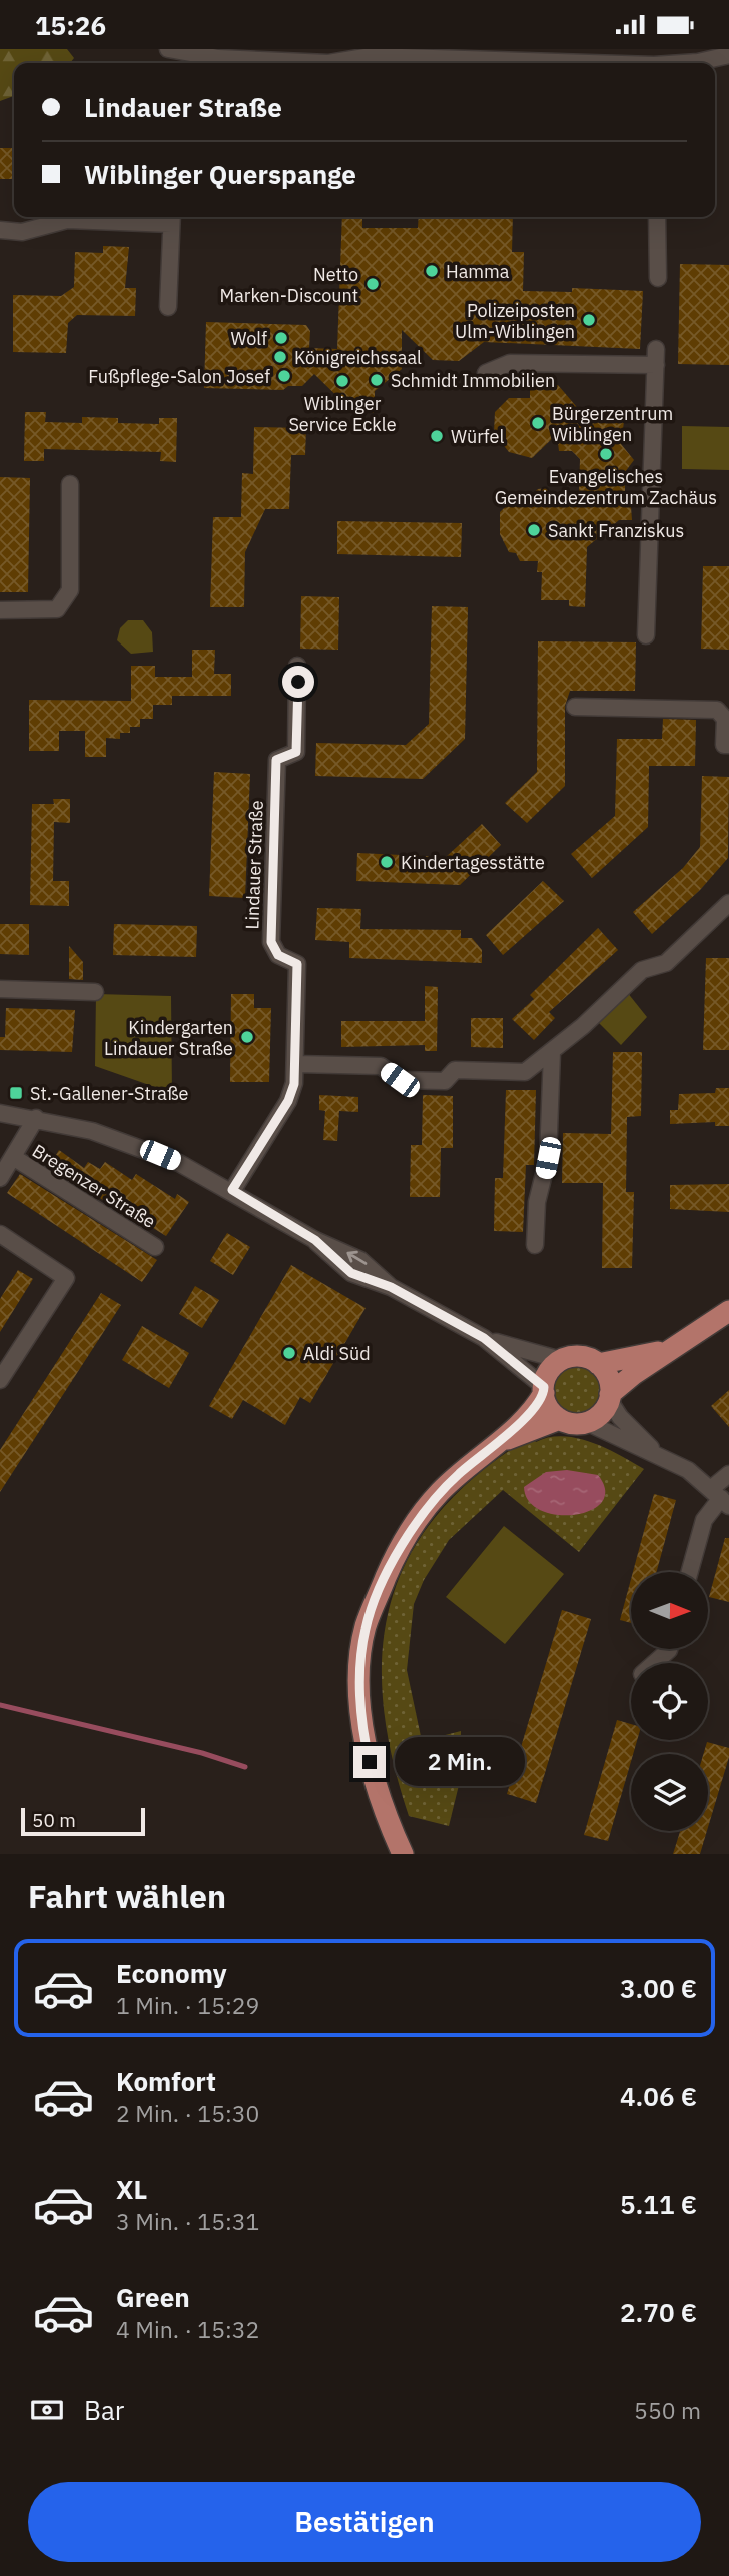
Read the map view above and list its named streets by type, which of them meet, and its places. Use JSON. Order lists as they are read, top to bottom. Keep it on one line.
{"streets":{"street":["Lindauer Straße","Bregenzer Straße"]},"places":{"other":["Hamma","Netto Marken-Discount","Polizeiposten Ulm-Wiblingen","Wolf","Königreichssaal","Fußpflege-Salon Josef","Schmidt Immobilien","Wiblinger Service Eckle","Bürgerzentrum Wiblingen","Würfel","Evangelisches Gemeindezentrum Zachäus","Sankt Franziskus","Kindertagesstätte","Kindergarten Lindauer Straße","Aldi Süd"],"transit":["St.-Gallener-Straße"]},"scale_bar":"50 m","north":"right","page":{"status":"15:26","banner":["Lindauer Straße","Wiblinger Querspange"],"bubble":"2 Min.","scale":"50 m","heading":"Fahrt wählen","list":[{"name":"Economy","note":"1 Min. · 15:29","value":"3.00 €"},{"name":"Komfort","note":"2 Min. · 15:30","value":"4.06 €"},{"name":"XL","note":"3 Min. · 15:31","value":"5.11 €"},{"name":"Green","note":"4 Min. · 15:32","value":"2.70 €"}],"pay":["Bar","550 m"],"buttons":"Bestätigen"}}
